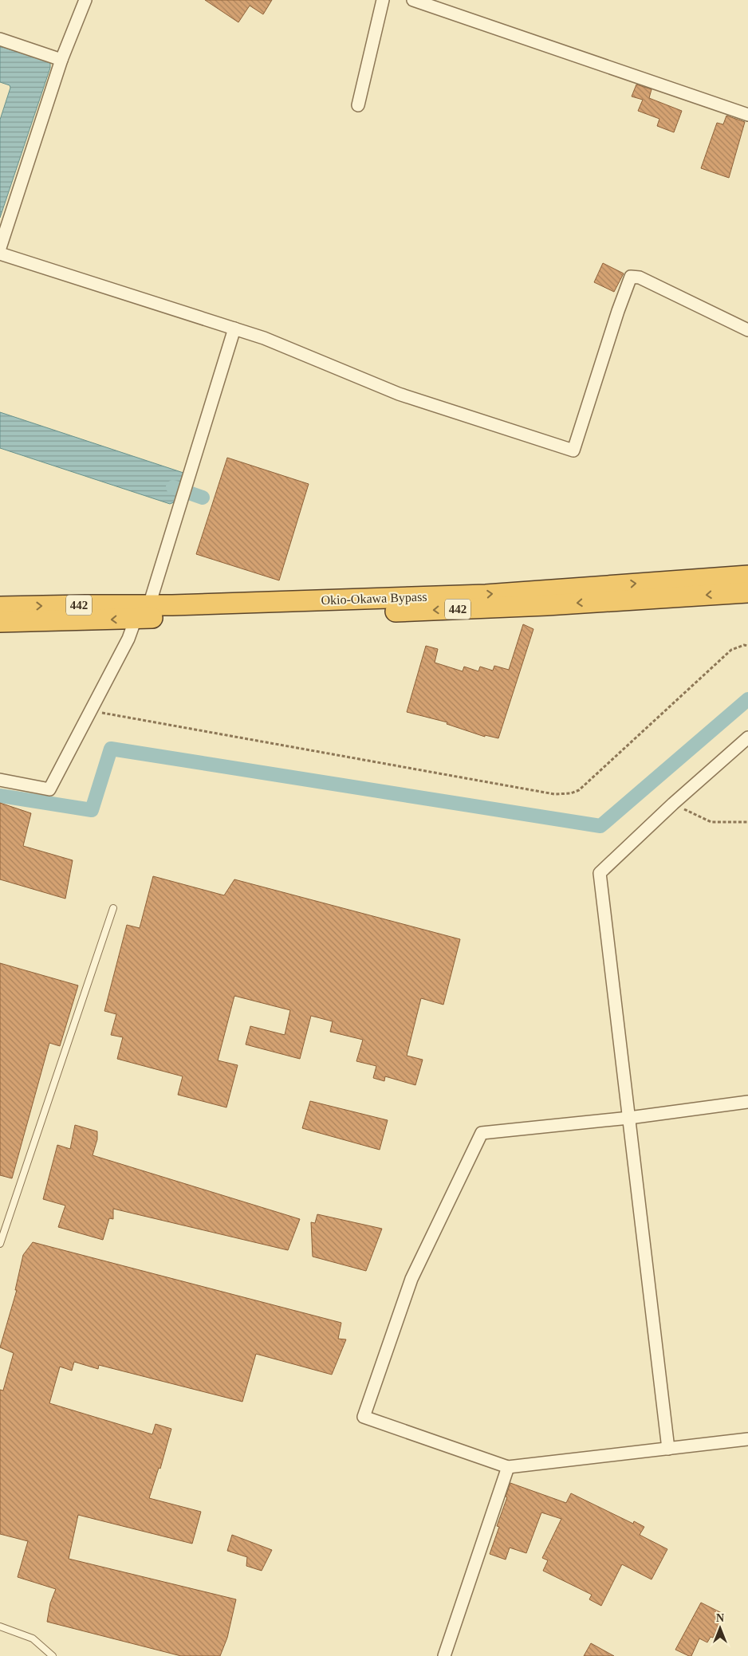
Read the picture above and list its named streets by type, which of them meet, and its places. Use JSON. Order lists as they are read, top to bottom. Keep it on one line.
{"streets":{"highway":["Okio-Okawa Bypass","442"]},"north":"top"}
